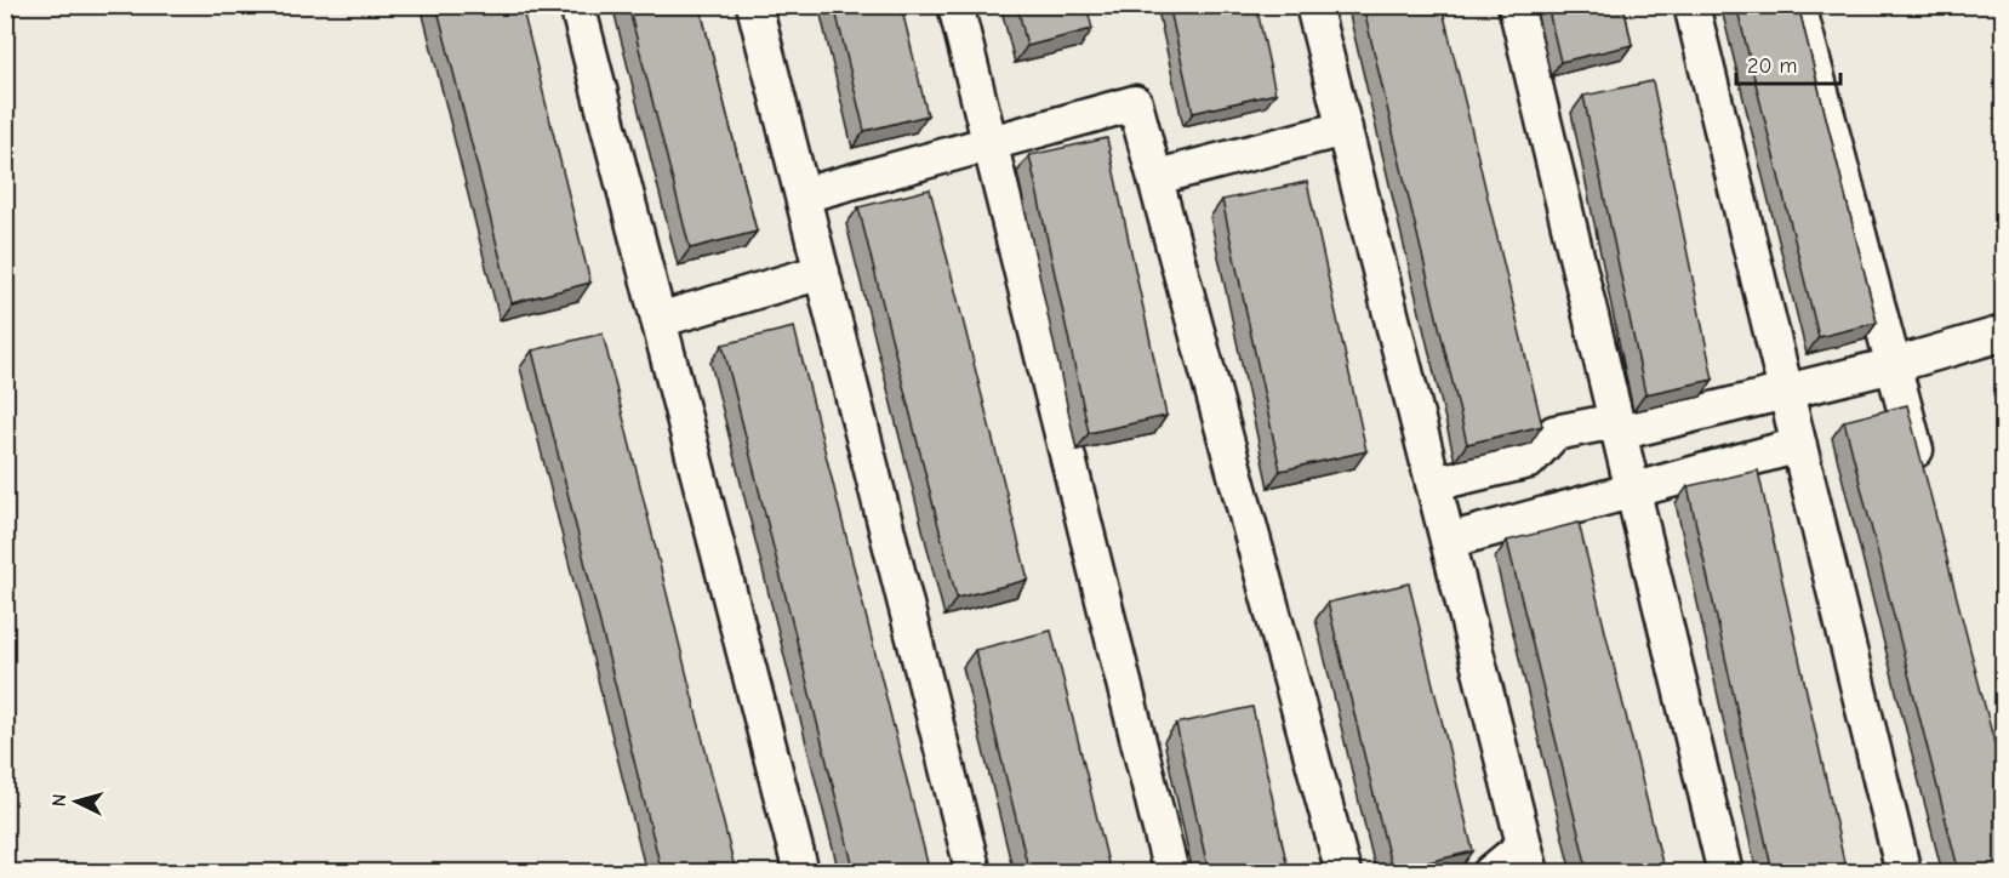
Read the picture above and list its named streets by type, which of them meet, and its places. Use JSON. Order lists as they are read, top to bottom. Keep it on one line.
{"scale_bar":"20 m","north":"left"}
